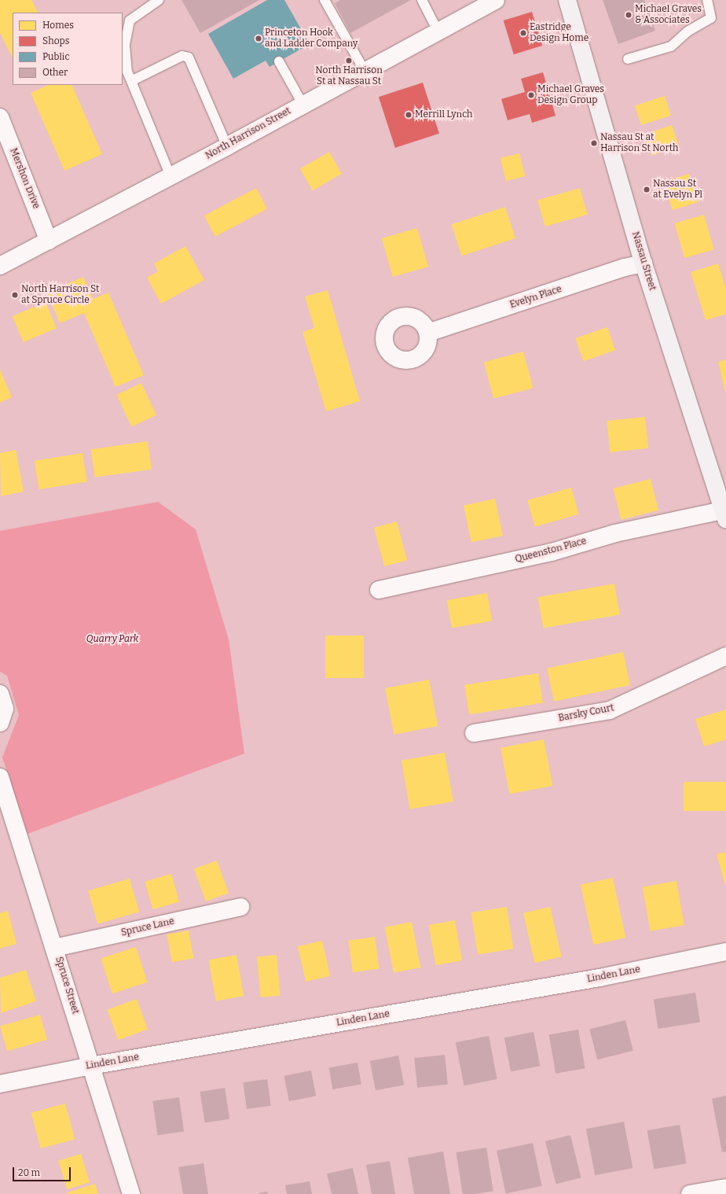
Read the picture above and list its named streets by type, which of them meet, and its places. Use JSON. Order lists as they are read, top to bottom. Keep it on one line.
{"streets":{"main road":["Nassau Street"],"street":["North Harrison Street","Mershon Drive","Evelyn Place","Queenston Place","Barsky Court","Spruce Lane","Linden Lane","Spruce Street"]},"crossings":[["North Harrison Street","Mershon Drive"],["Nassau Street","Evelyn Place"],["Nassau Street","Queenston Place"],["Spruce Lane","Spruce Street"],["Linden Lane","Spruce Street"]],"parks":["Quarry Park"],"places":["Michael Graves & Associates","Eastridge Design Home","Princeton Hook and Ladder Company","North Harrison St at Nassau St","Michael Graves Design Group","Merrill Lynch","Nassau St at Harrison St North","Nassau St at Evelyn Pl","North Harrison St at Spruce Circle"],"legend":["Homes","Shops","Public","Other"],"scale_bar":"20 m"}
